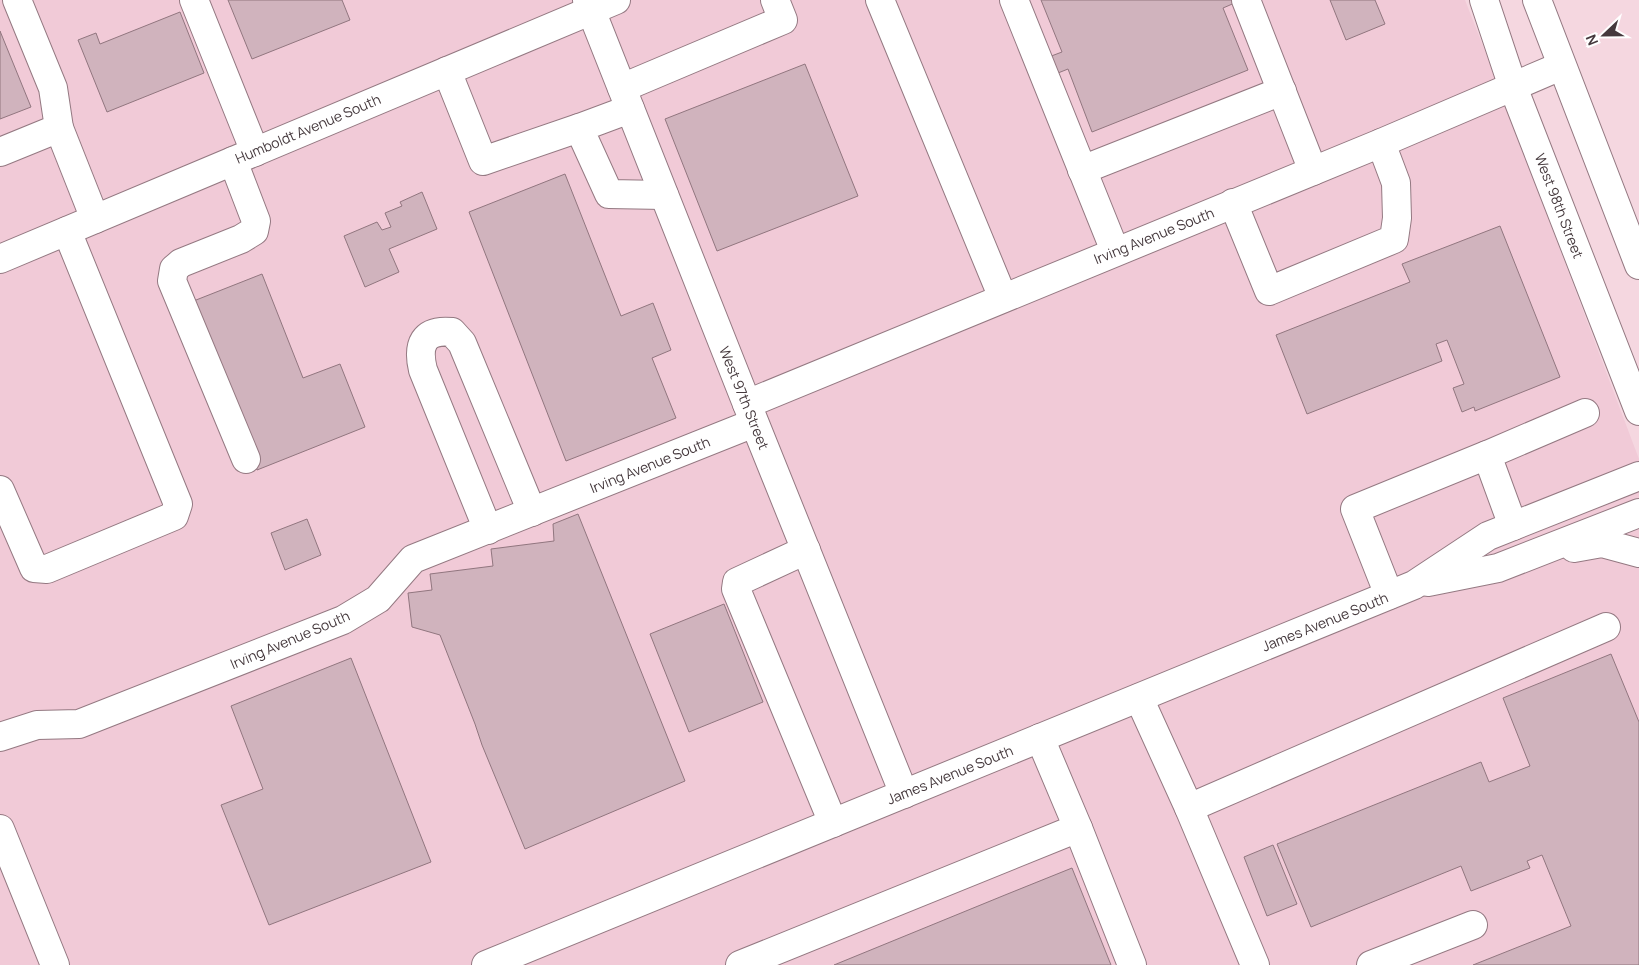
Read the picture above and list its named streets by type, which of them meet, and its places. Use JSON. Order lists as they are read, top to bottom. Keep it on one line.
{"streets":{"street":["Humboldt Avenue South","West 98th Street","Irving Avenue South","West 97th Street","James Avenue South"]},"crossings":[["Humboldt Avenue South","West 97th Street"],["West 98th Street","Irving Avenue South"],["Irving Avenue South","West 97th Street"],["West 97th Street","James Avenue South"]],"north":"left"}
